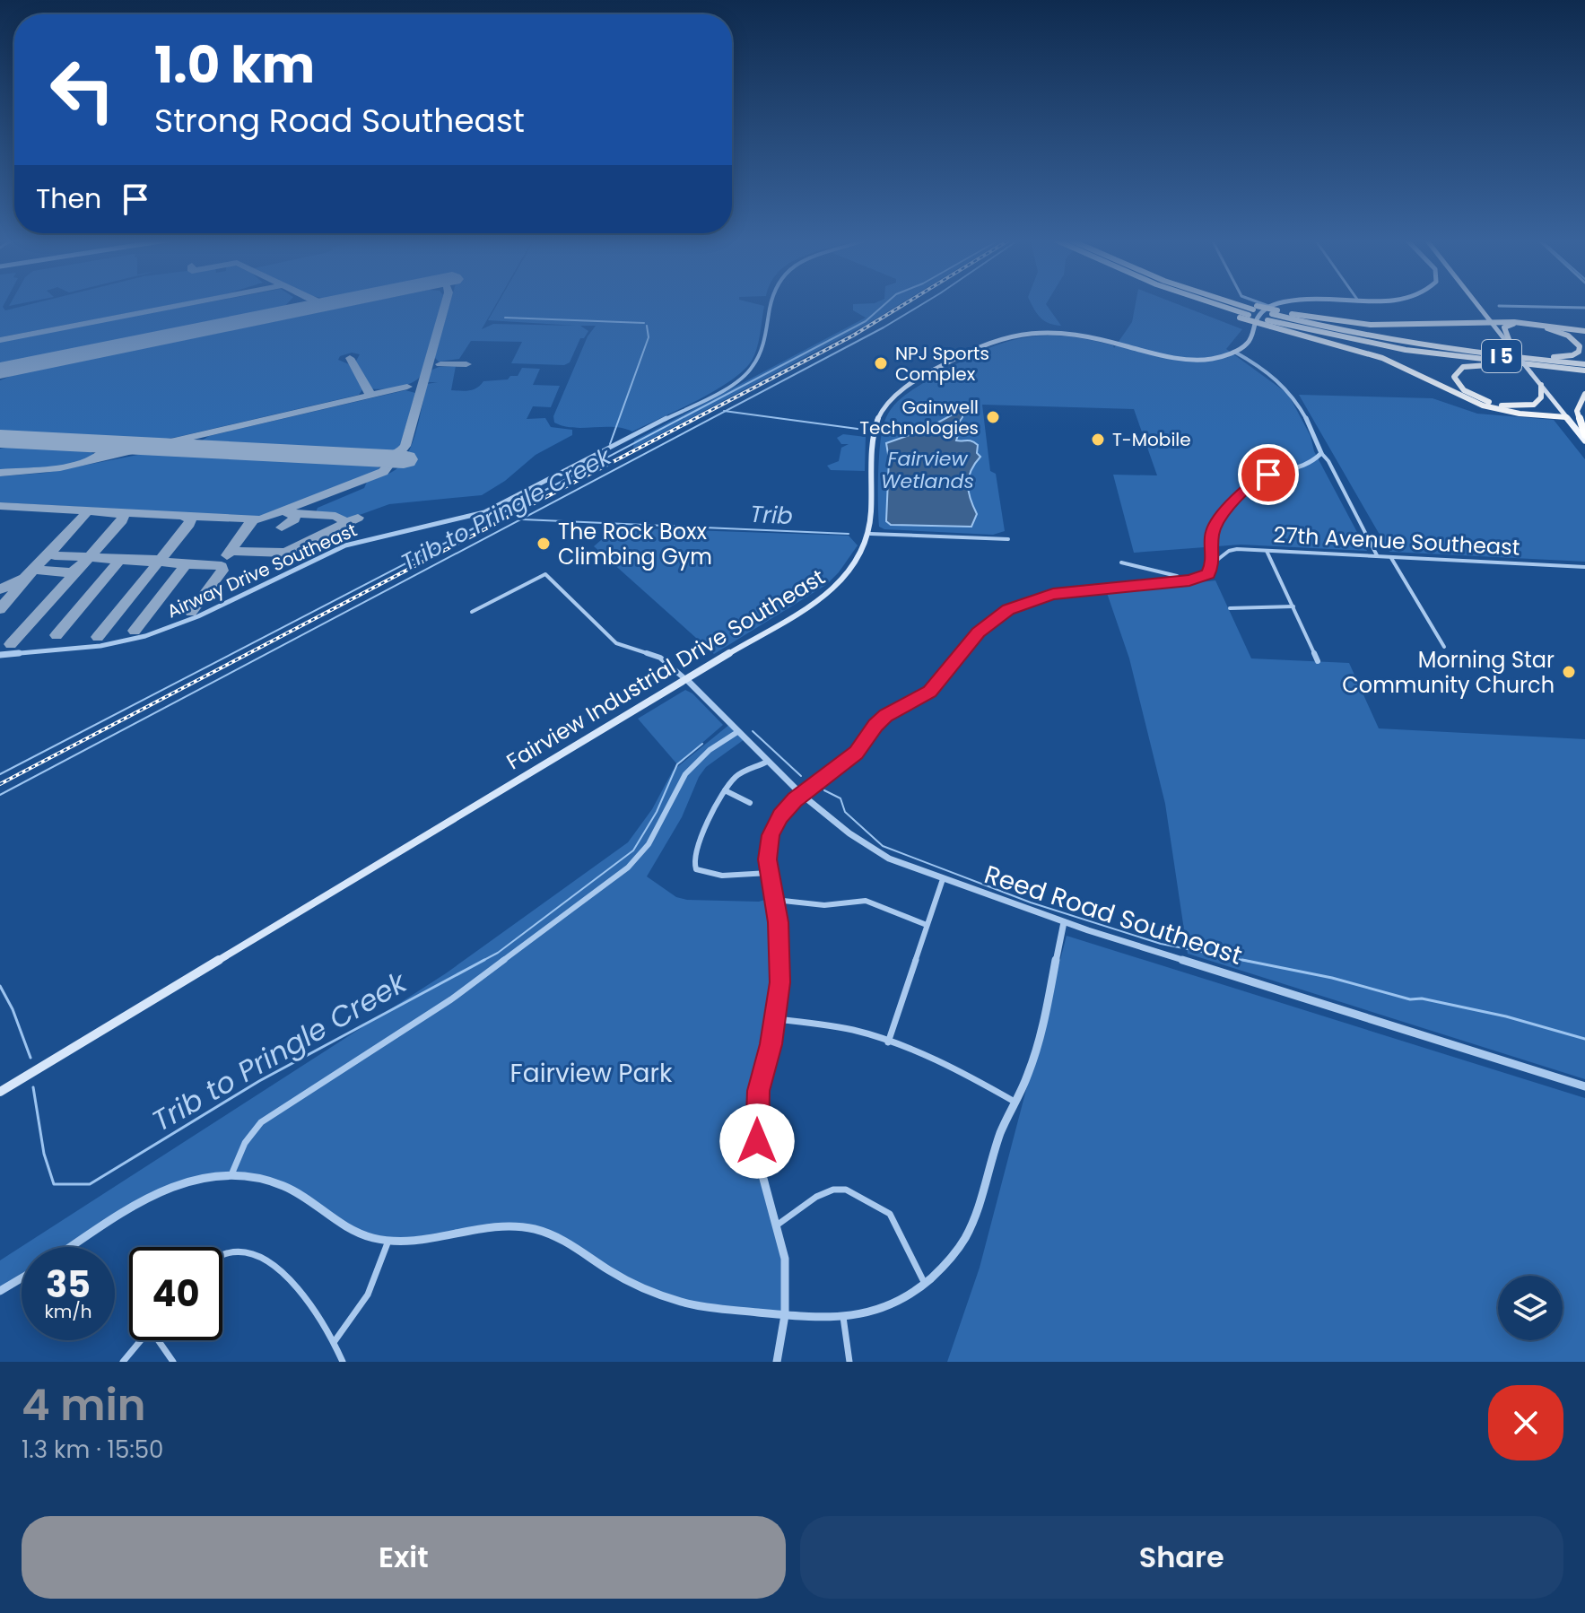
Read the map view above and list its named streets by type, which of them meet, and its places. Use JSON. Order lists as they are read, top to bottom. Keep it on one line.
{"streets":{"highway":["I 5"],"main road":["Fairview Industrial Drive Southeast"],"street":["27th Avenue Southeast","Airway Drive Southeast","Reed Road Southeast"]},"crossings":[["Fairview Industrial Drive Southeast","Reed Road Southeast"]],"water":["Fairview Wetlands","Trib to Pringle Creek","Trib"],"parks":["Fairview Park"],"places":["NPJ Sports Complex","Gainwell Technologies","T-Mobile","The Rock Boxx Climbing Gym","Morning Star Community Church"],"page":{"turn":["1.0 km","Strong Road Southeast"],"then":"Then","speed":"35 km/h","limit":"40","heading":["4 min","1.3 km · 15:50"],"buttons":["Exit","Share"]}}
